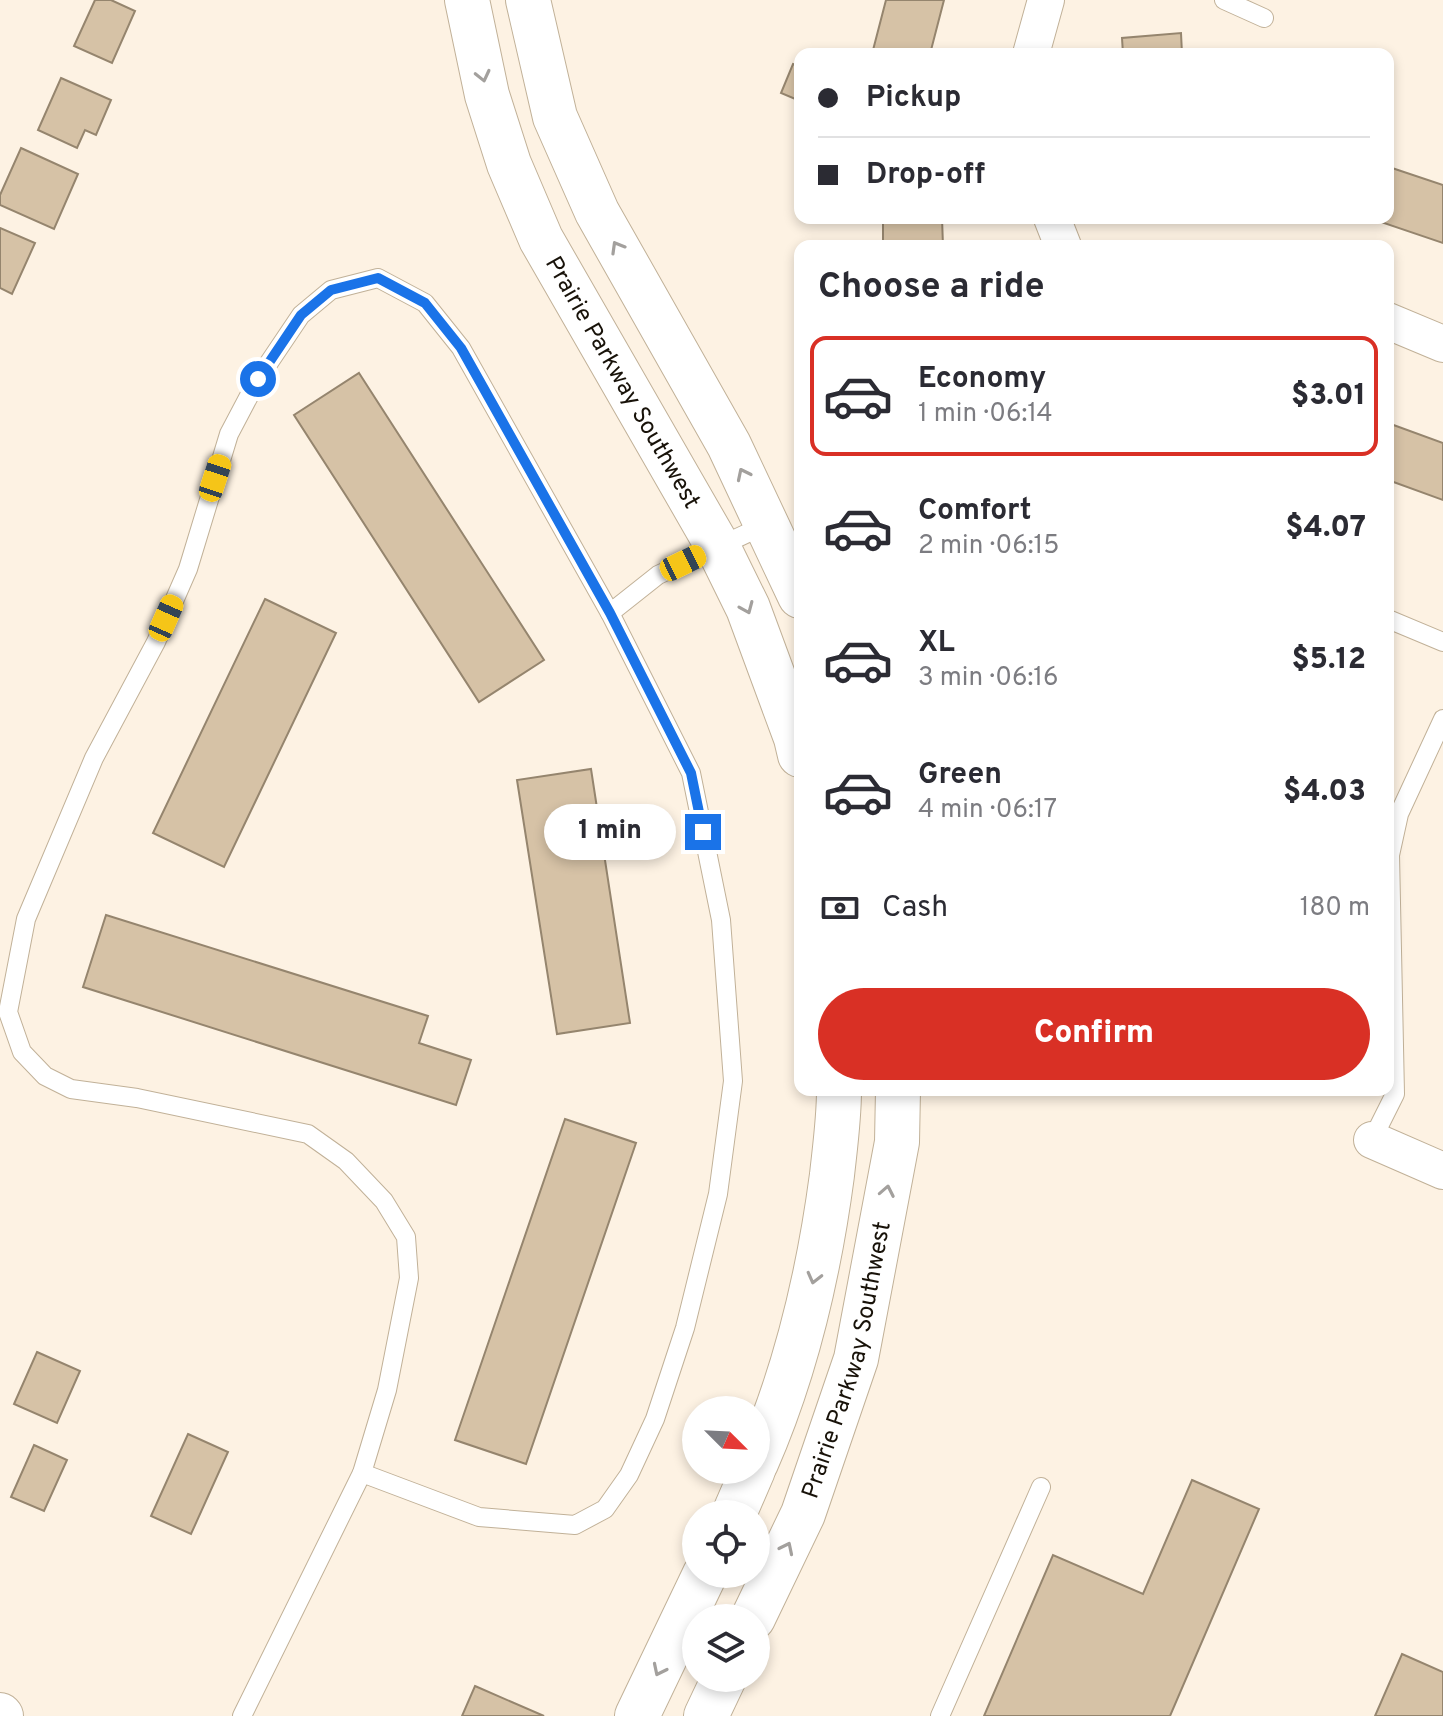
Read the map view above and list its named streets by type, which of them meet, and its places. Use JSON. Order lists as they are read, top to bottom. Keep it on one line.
{"streets":{"street":["Prairie Parkway Southwest"]},"north":"bottom right","page":{"banner":["Pickup","Drop-off"],"heading":"Choose a ride","list":[{"name":"Economy","note":"1 min · 06:14","value":"$3.01"},{"name":"Comfort","note":"2 min · 06:15","value":"$4.07"},{"name":"XL","note":"3 min · 06:16","value":"$5.12"},{"name":"Green","note":"4 min · 06:17","value":"$4.03"}],"bubble":"1 min","pay":["Cash","180 m"],"buttons":"Confirm"}}
